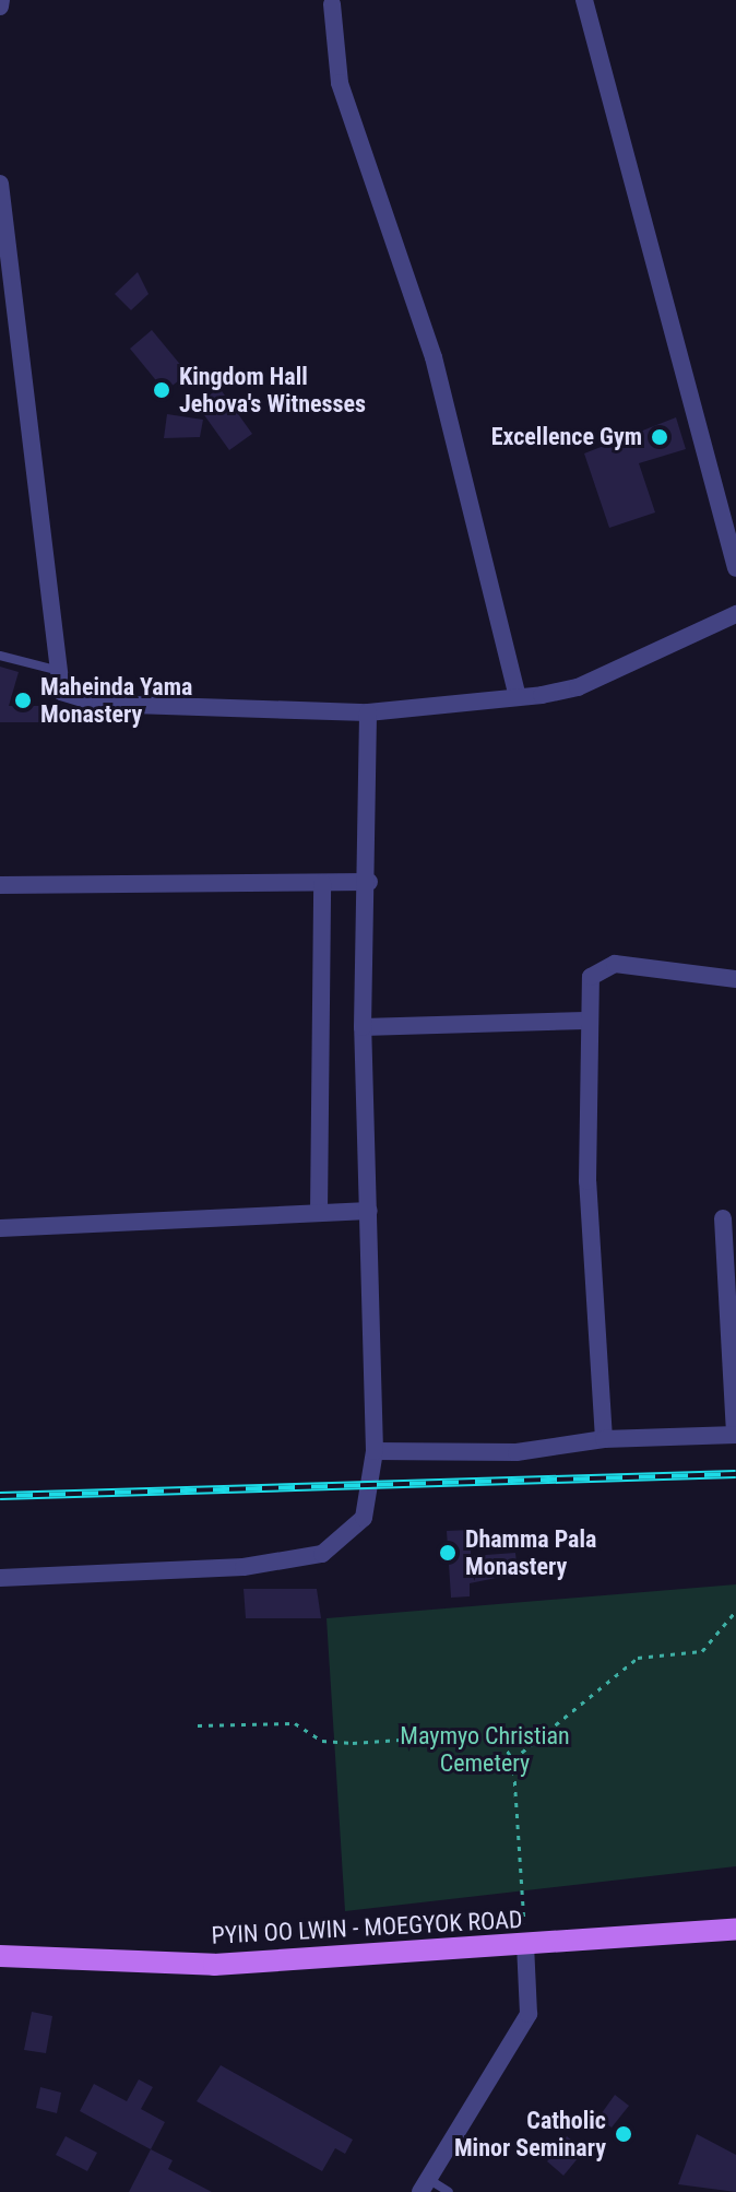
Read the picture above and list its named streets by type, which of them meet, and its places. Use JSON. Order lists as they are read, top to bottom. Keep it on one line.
{"streets":{"main road":["PYIN OO LWIN - MOEGYOK ROAD"]},"parks":["Maymyo Christian Cemetery"],"places":["Kingdom Hall Jehova's Witnesses","Excellence Gym","Maheinda Yama Monastery","Dhamma Pala Monastery","Catholic Minor Seminary"]}
